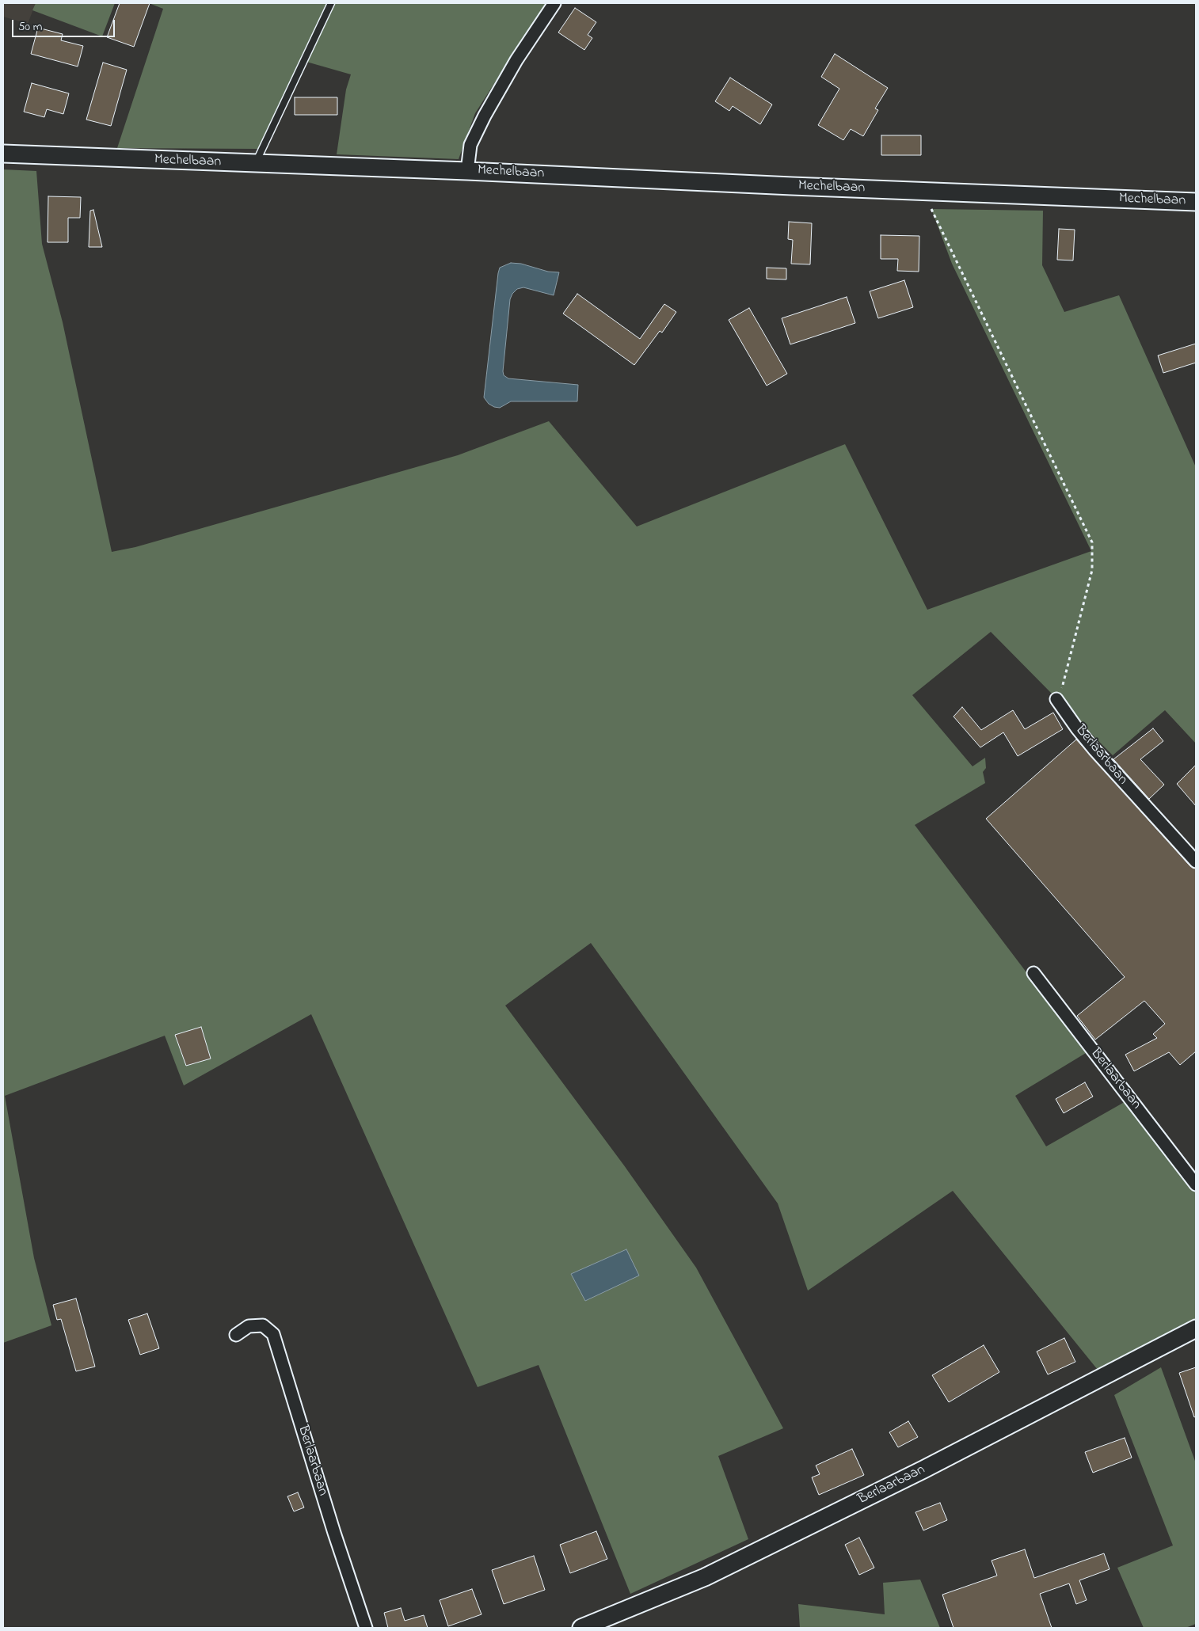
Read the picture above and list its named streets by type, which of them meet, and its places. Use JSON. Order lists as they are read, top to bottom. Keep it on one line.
{"streets":{"street":["Mechelbaan","Berlaarbaan"]},"scale_bar":"50 m"}
